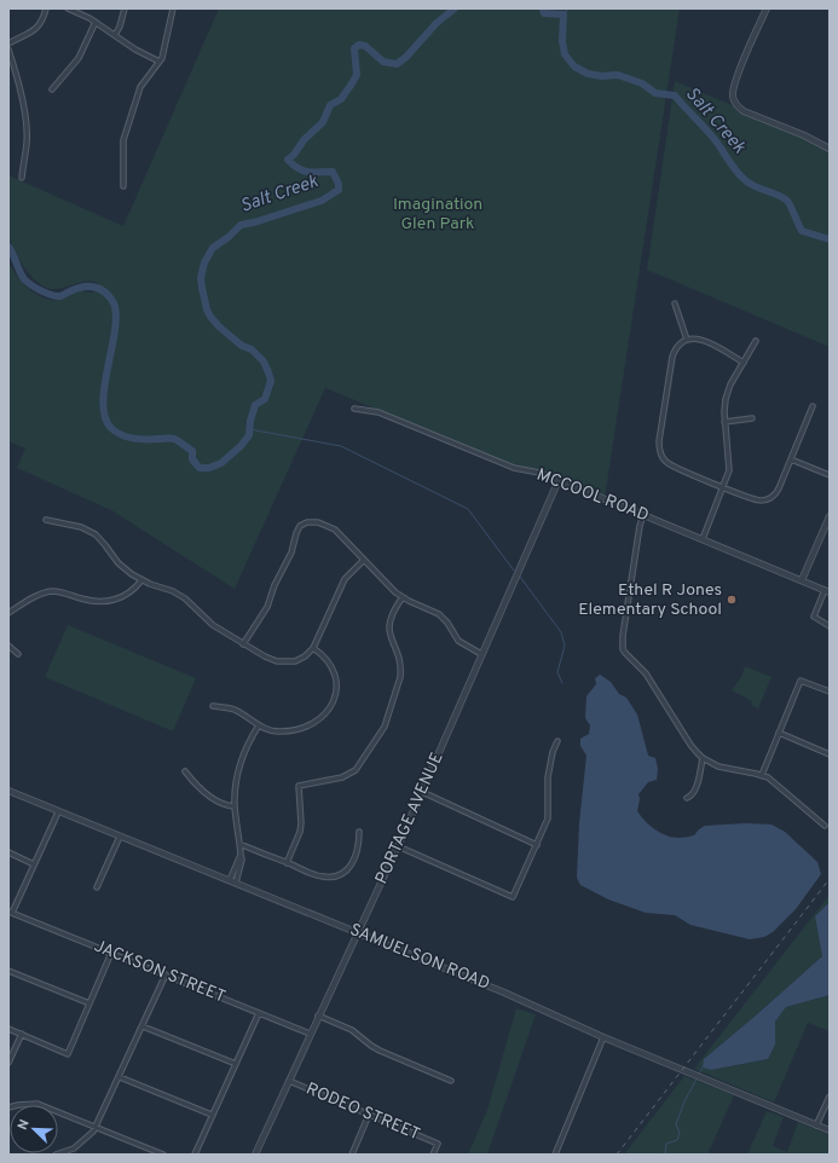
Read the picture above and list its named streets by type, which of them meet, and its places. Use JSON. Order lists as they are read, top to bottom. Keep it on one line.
{"streets":{"street":["MCCOOL ROAD","PORTAGE AVENUE","SAMUELSON ROAD","JACKSON STREET","RODEO STREET"]},"crossings":[["MCCOOL ROAD","PORTAGE AVENUE"],["PORTAGE AVENUE","SAMUELSON ROAD"],["PORTAGE AVENUE","JACKSON STREET"],["PORTAGE AVENUE","RODEO STREET"]],"water":["Salt Creek"],"parks":["Imagination Glen Park"],"places":["Ethel R Jones Elementary School"],"north":"top left"}
